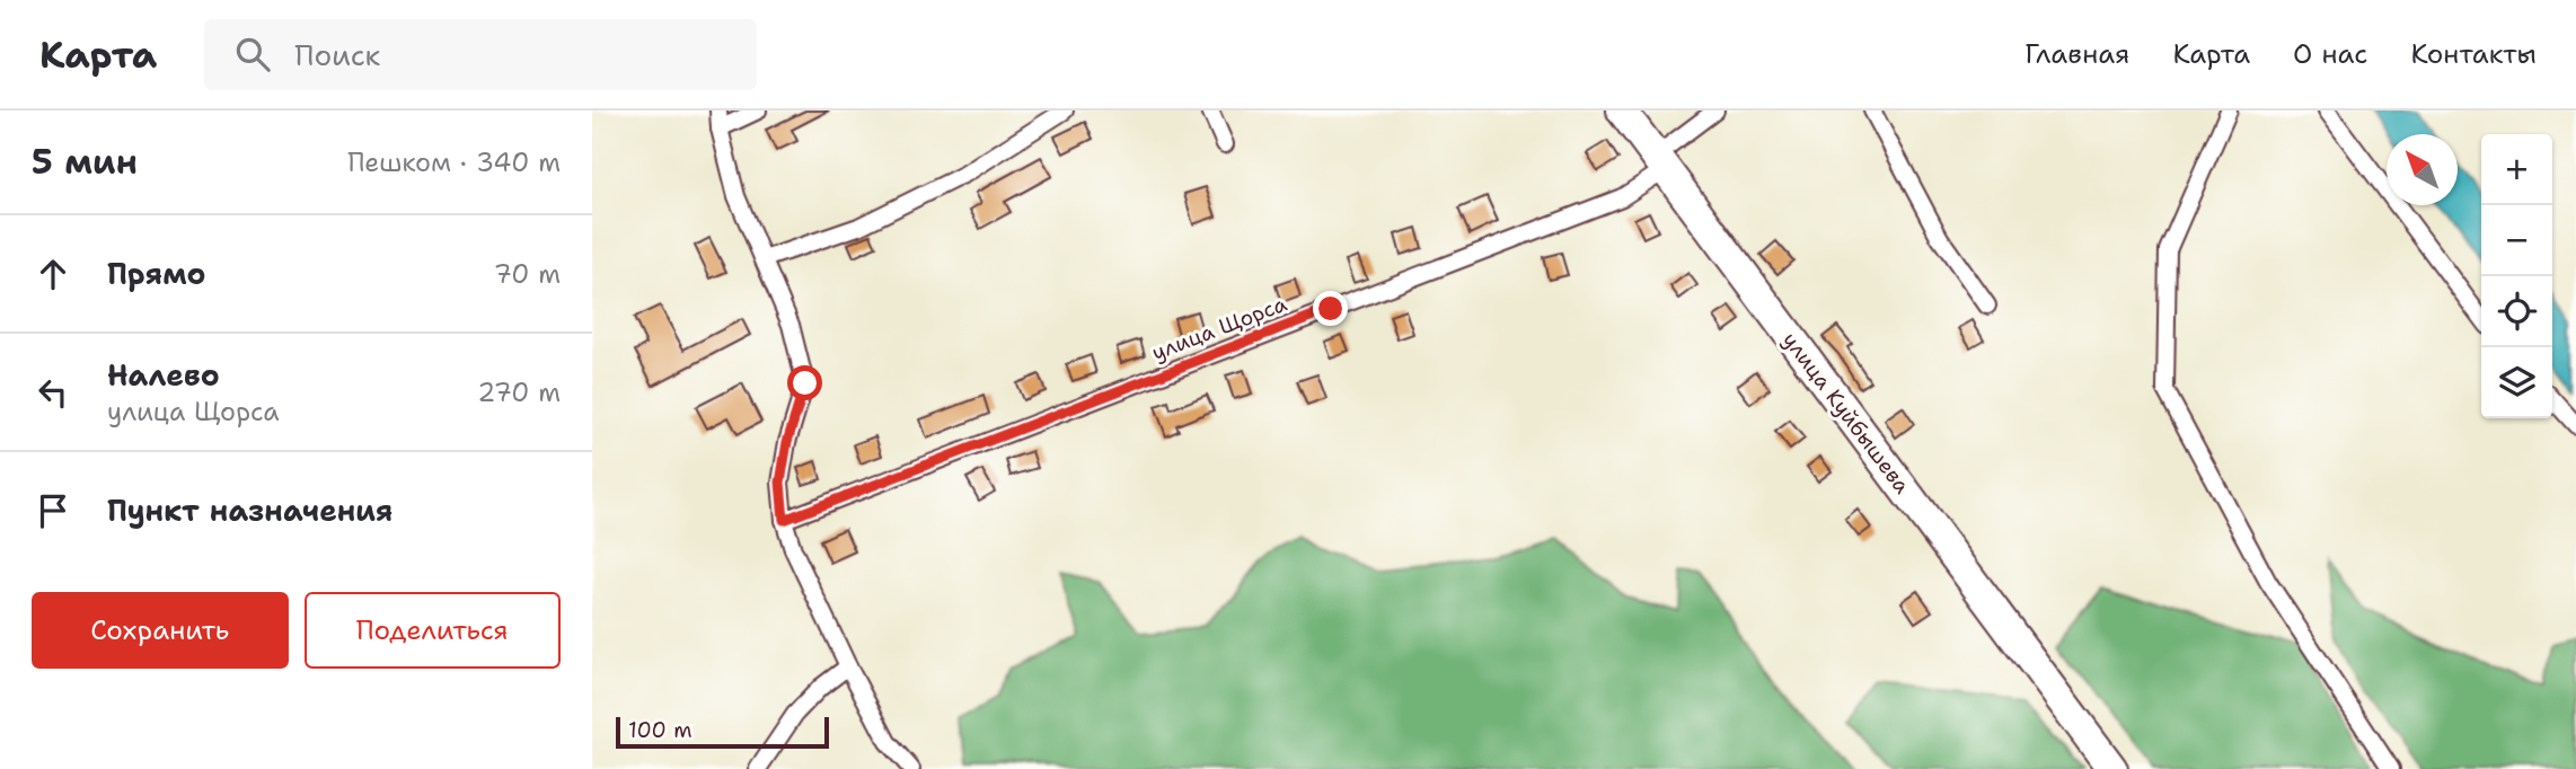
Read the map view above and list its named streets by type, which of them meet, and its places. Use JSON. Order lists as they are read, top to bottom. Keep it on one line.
{"streets":{"highway":["улица Куйбышева"],"street":["улица Щорса"]},"crossings":[["улица Щорса","улица Куйбышева"]],"scale_bar":"100 m","north":"top left","page":{"header":"Карта","search":"Поиск","nav":["Главная","Карта","О нас","Контакты"],"heading":["5 мин","Пешком · 340 m"],"map_buttons":["+","−"],"list":[["Прямо","70 m"],["Налево","улица Щорса","270 m"],"Пункт назначения"],"buttons":["Сохранить","Поделиться"],"scale":"100 m"}}
